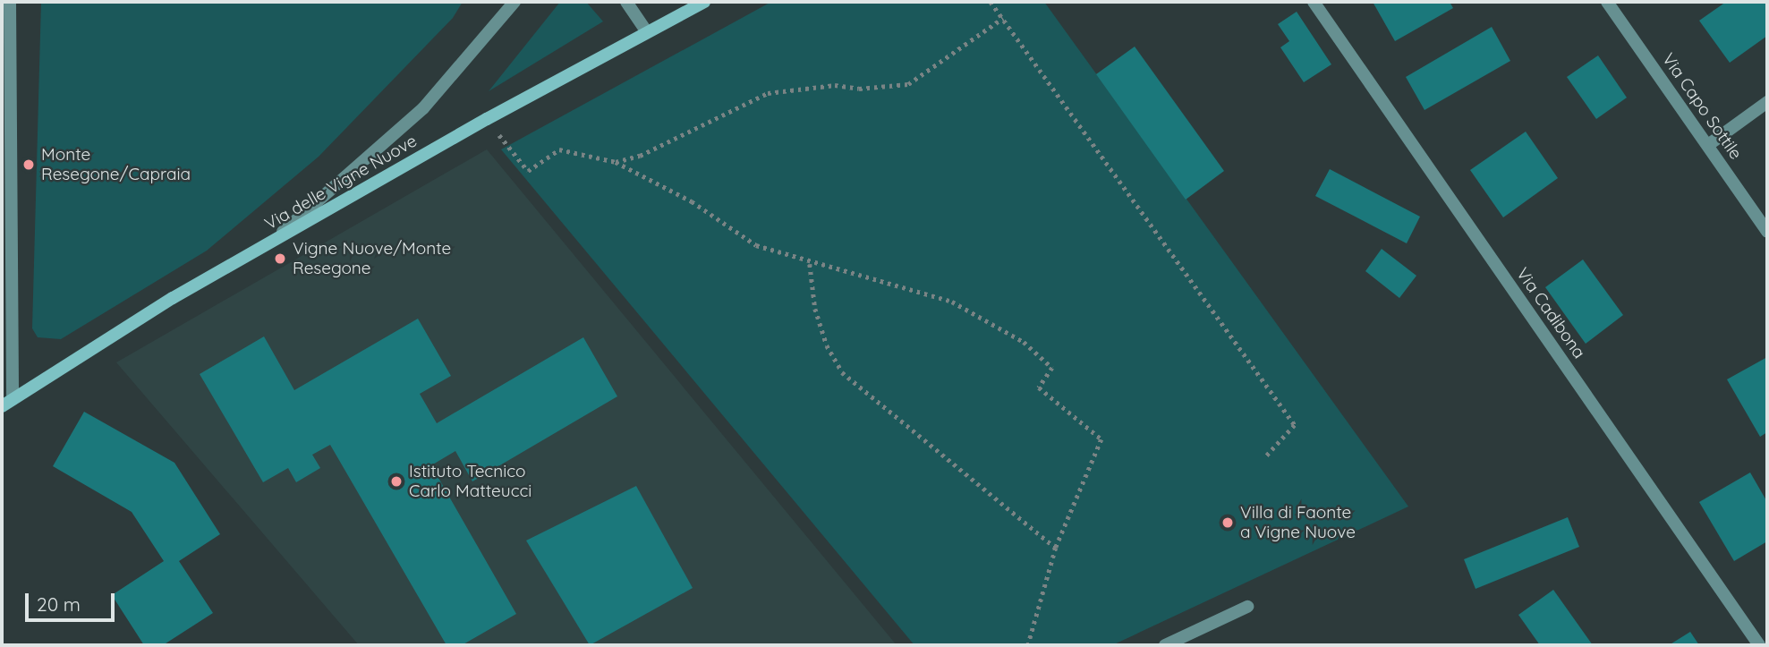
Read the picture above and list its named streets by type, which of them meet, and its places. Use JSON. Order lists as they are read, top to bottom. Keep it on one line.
{"streets":{"street":["Via Capo Sottile","Via delle Vigne Nuove","Via Cadibona"]},"places":["Monte Resegone/Capraia","Vigne Nuove/Monte Resegone","Istituto Tecnico Carlo Matteucci","Villa di Faonte a Vigne Nuove"],"scale_bar":"20 m"}
